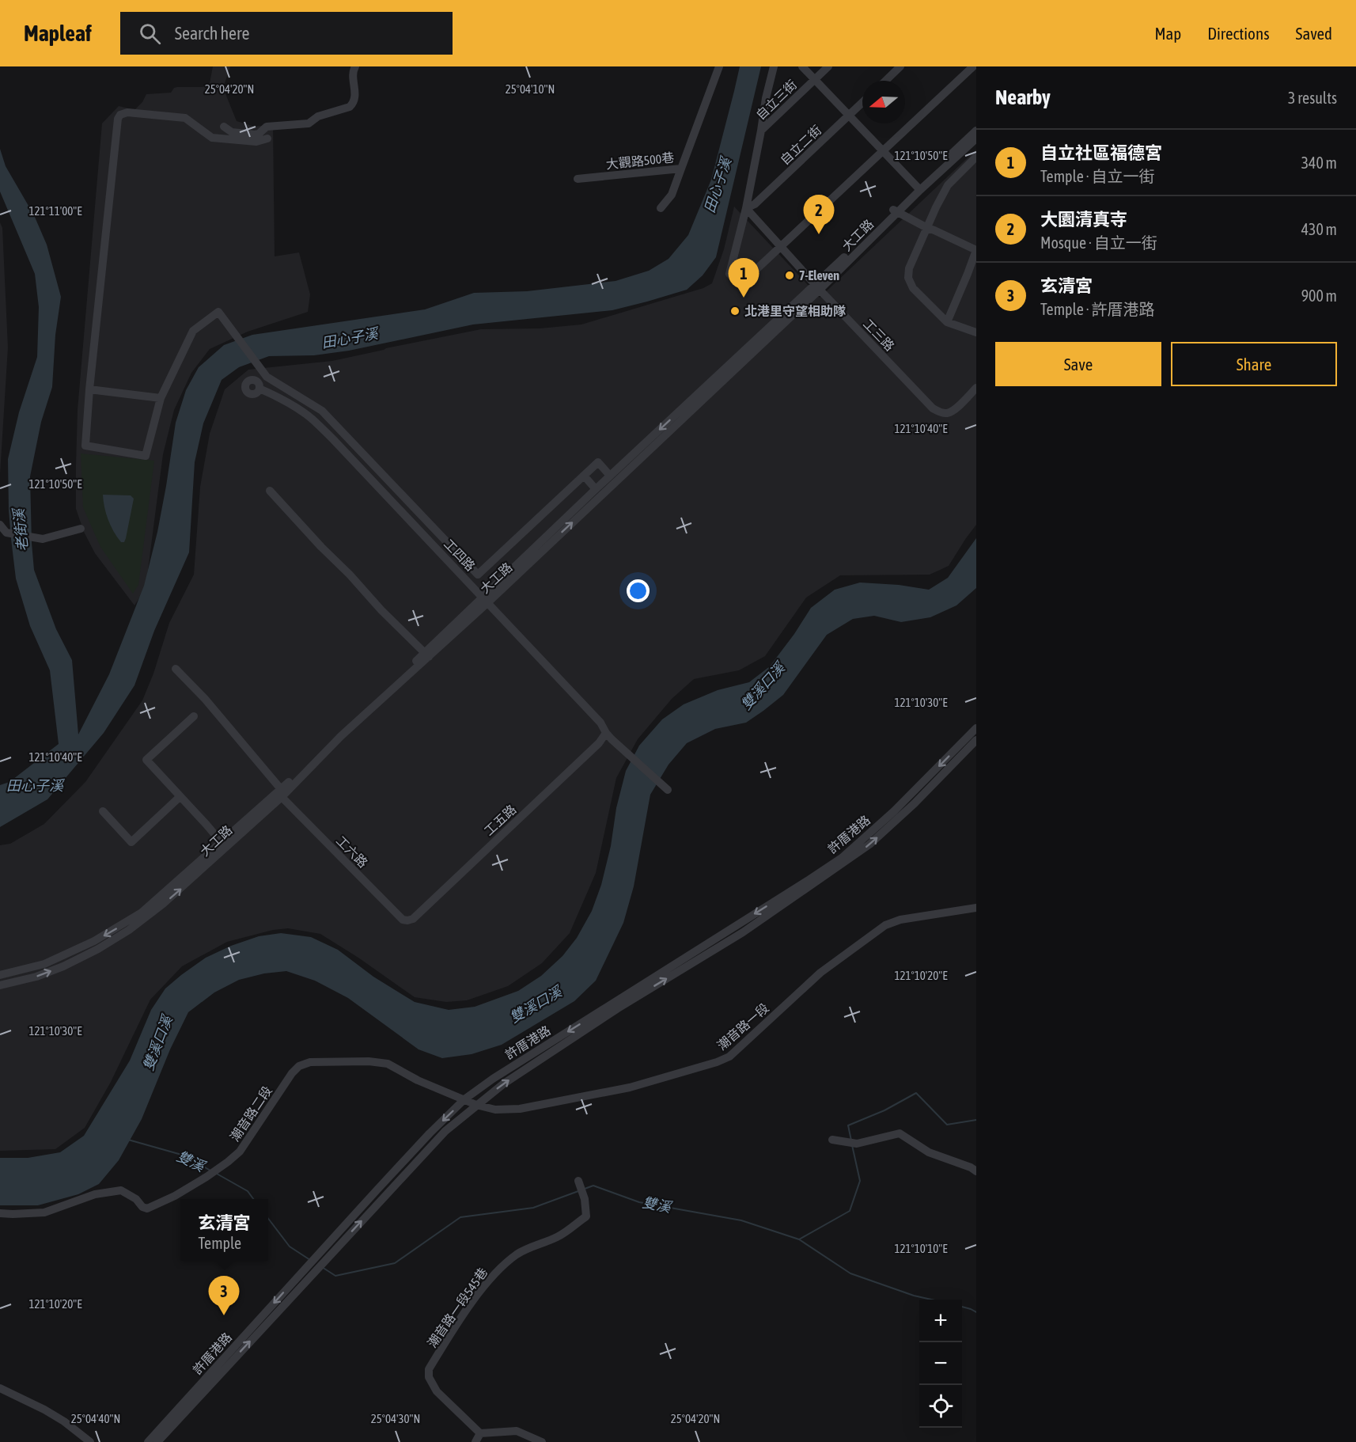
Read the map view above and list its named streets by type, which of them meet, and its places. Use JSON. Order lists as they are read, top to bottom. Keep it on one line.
{"streets":{"street":["自立三街","自立二街","大觀路500巷","大工路","工三路","工四路","工五路","許厝港路","工六路","潮音路一段","潮音路二段","潮音路一段545巷"]},"crossings":[["自立二街","工三路"],["大工路","工三路"],["大工路","工四路"],["大工路","工六路"],["工四路","工五路"],["工五路","工六路"],["許厝港路","潮音路一段"],["許厝港路","潮音路二段"],["潮音路一段","潮音路二段"]],"water":["田心子溪","老街溪","雙溪口溪","雙溪"],"places":["7-Eleven","北港里守望相助隊"],"north":"left","page":{"header":"Mapleaf","search":"Search here","nav":["Map","Directions","Saved"],"heading":["Nearby","3 results"],"list":[{"mark":"1","name":"自立社區福德宮","note":"Temple · 自立一街","value":"340 m"},{"mark":"2","name":"大園清真寺","note":"Mosque · 自立一街","value":"430 m"},{"mark":"3","name":"玄清宮","note":"Temple · 許厝港路","value":"900 m"}],"pins":["2","1","3"],"buttons":["Save","Share"],"popup":["玄清宮","Temple"],"map_buttons":["+","−"]},"coordinates":["25°04'20\"N","25°04'10\"N","121°10'50\"E","121°11'00\"E","121°10'40\"E","121°10'30\"E","121°10'20\"E","121°10'10\"E","25°04'40\"N","25°04'30\"N"]}
